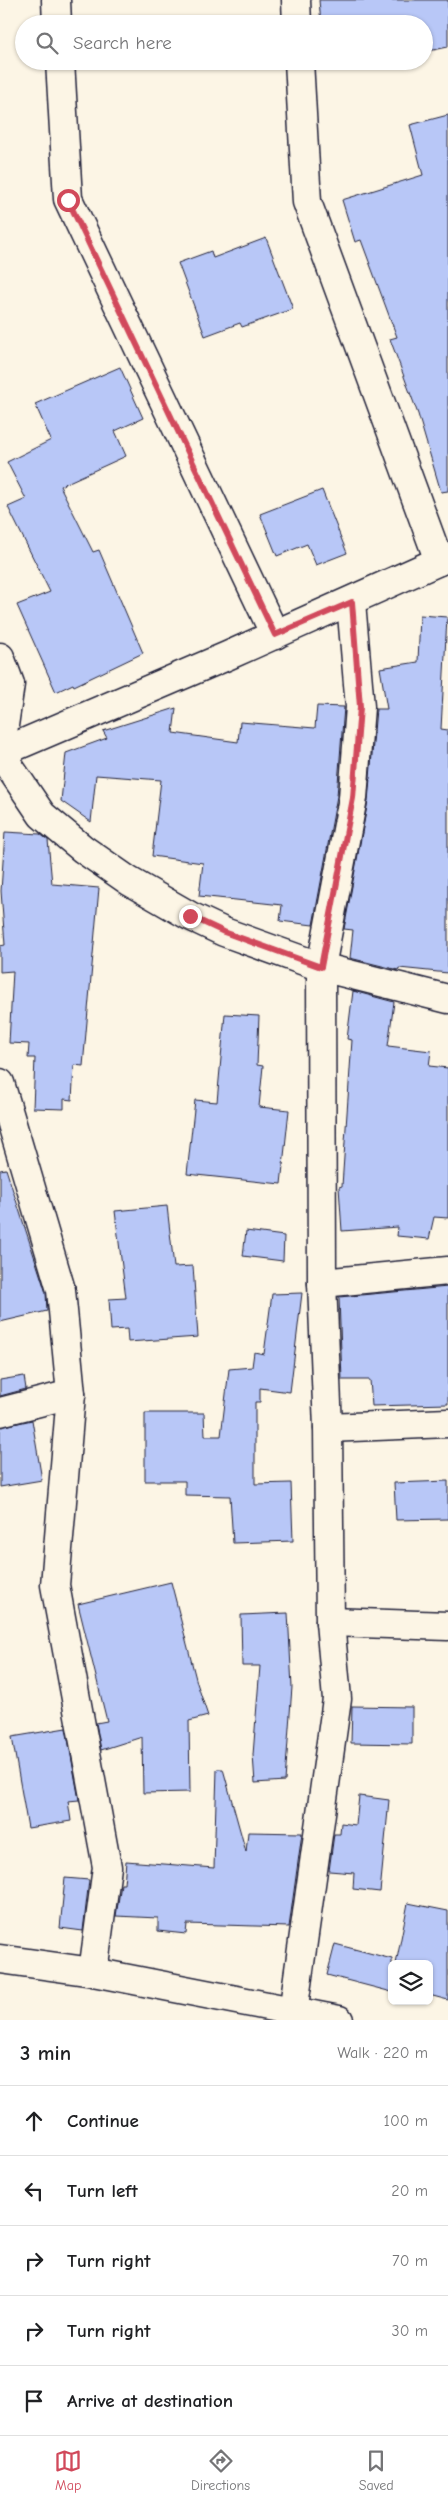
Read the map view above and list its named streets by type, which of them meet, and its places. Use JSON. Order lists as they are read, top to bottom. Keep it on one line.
{"page":{"search":"Search here","heading":["3 min","Walk · 220 m"],"list":[["Continue","100 m"],["Turn left","20 m"],["Turn right","70 m"],["Turn right","30 m"],"Arrive at destination"],"nav":["Map","Directions","Saved"]}}
